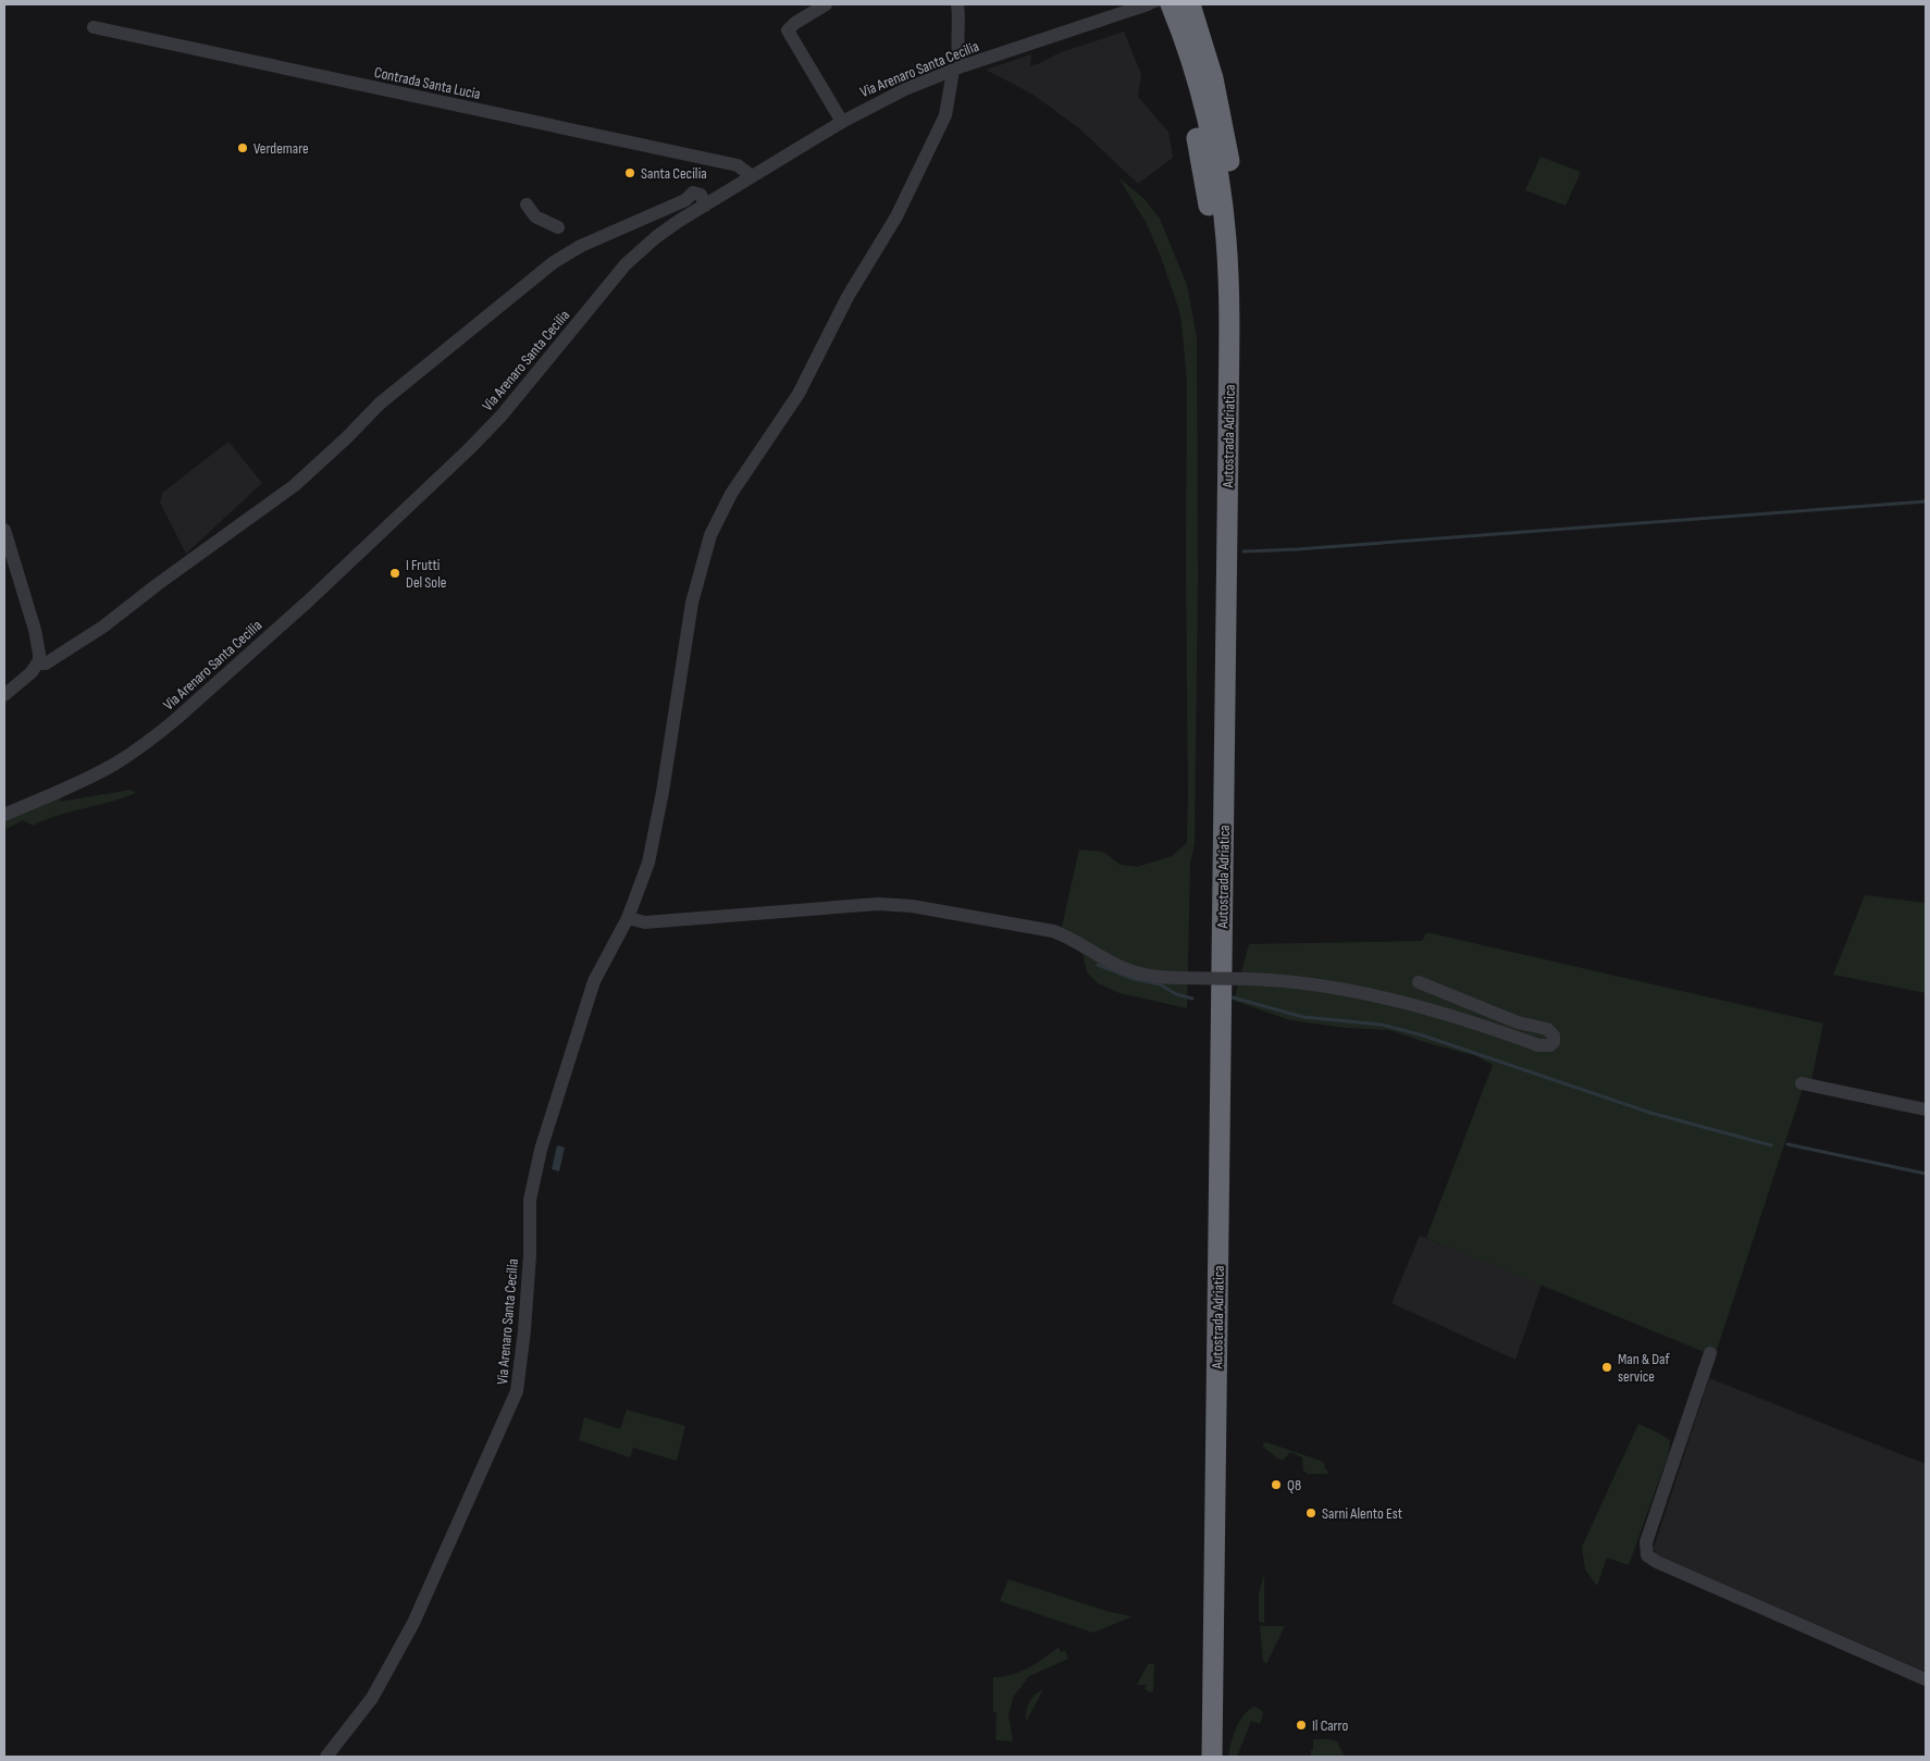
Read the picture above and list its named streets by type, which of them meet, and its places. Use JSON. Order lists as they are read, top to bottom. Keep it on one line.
{"streets":{"highway":["Autostrada Adriatica"],"street":["Via Arenaro Santa Cecilia","Contrada Santa Lucia"]},"crossings":[["Via Arenaro Santa Cecilia","Contrada Santa Lucia"],["Via Arenaro Santa Cecilia","Autostrada Adriatica"]],"places":["Verdemare","Santa Cecilia","I Frutti Del Sole","Man & Daf service","Q8","Sarni Alento Est","Il Carro"]}
